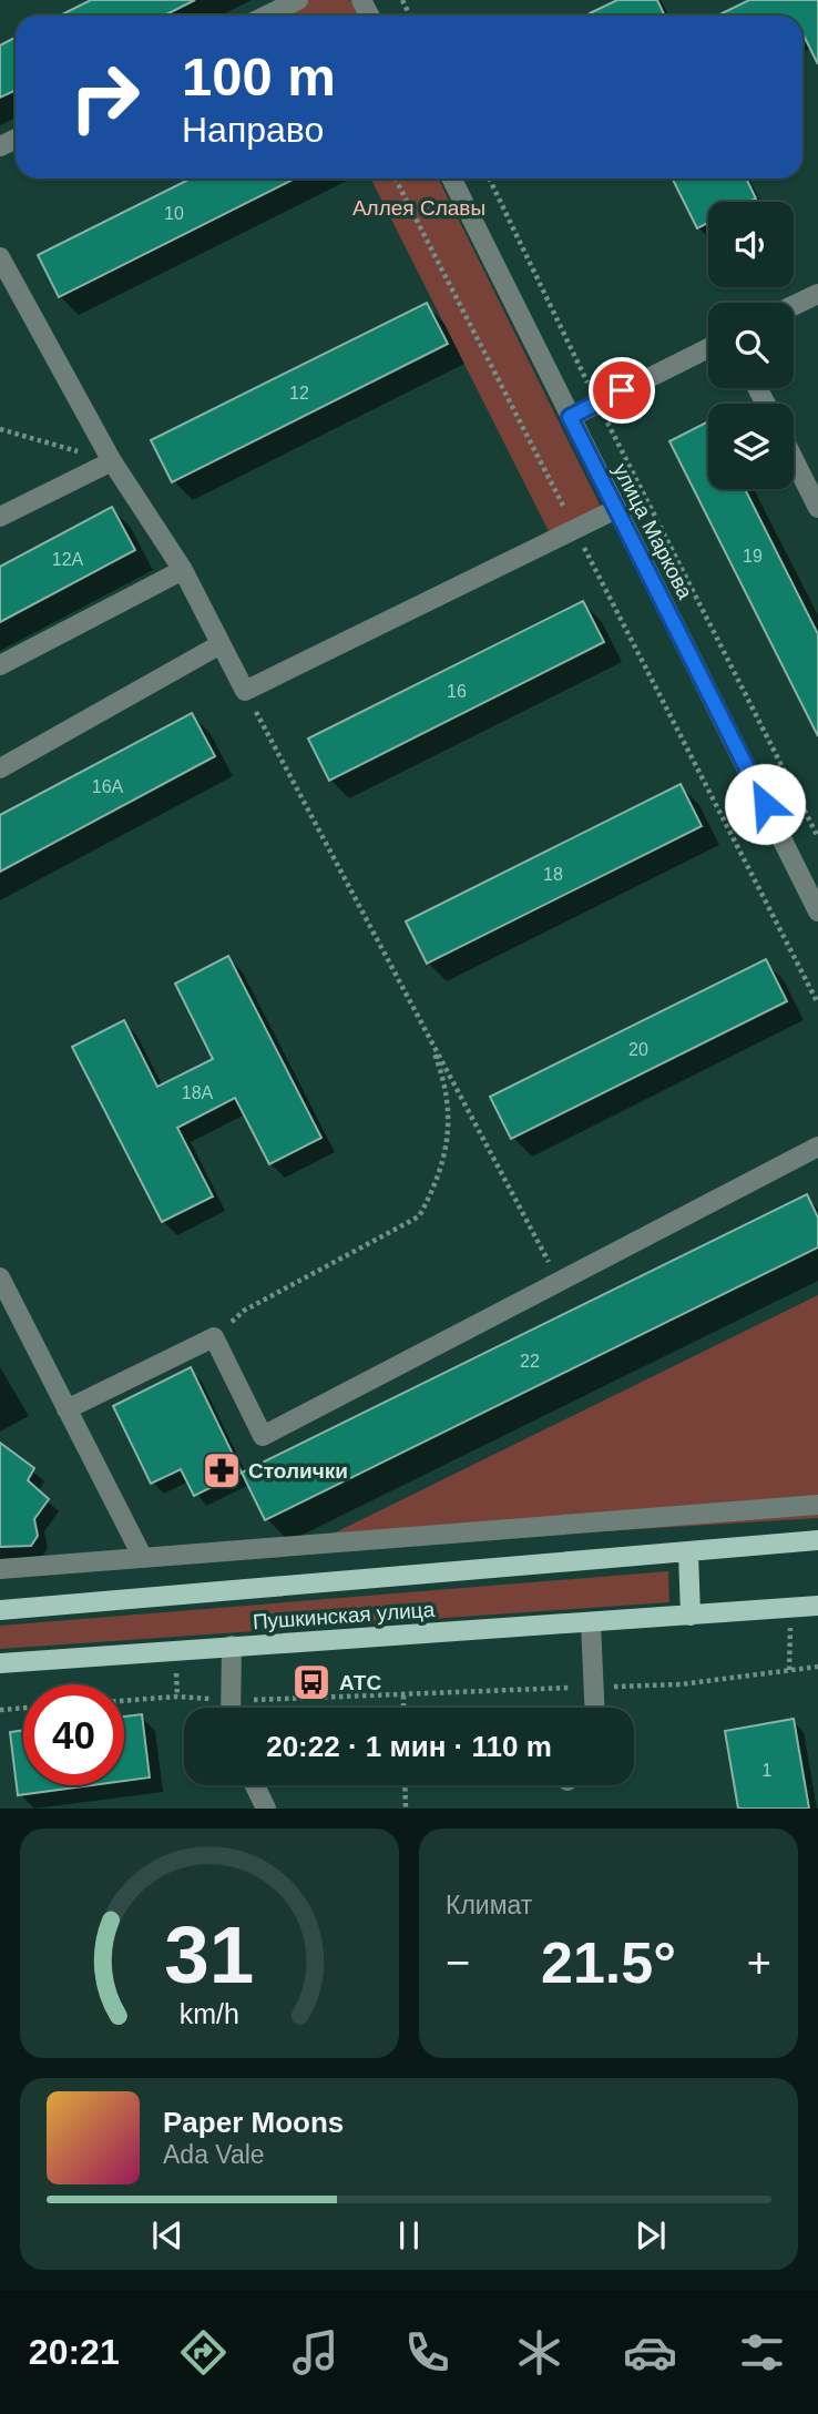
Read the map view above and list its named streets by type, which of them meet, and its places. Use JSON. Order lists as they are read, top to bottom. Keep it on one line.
{"streets":{"main road":["Пушкинская улица"],"street":["улица Маркова"]},"parks":["Аллея Славы"],"places":{"pharmacy":["Столички"],"bus stop":["АТС"]},"house_numbers":["10","12","19","12А","16","16А","18","20","18А","22","1"],"page":{"turn":["100 m","Направо"],"limit":"40","trip":"20:22 · 1 мин · 110 m","tile":"Климат","heat":["−","21.5°","+"],"song":["Paper Moons","Ada Vale"],"tabs":"20:21","gauge":["31","km/h"]}}
